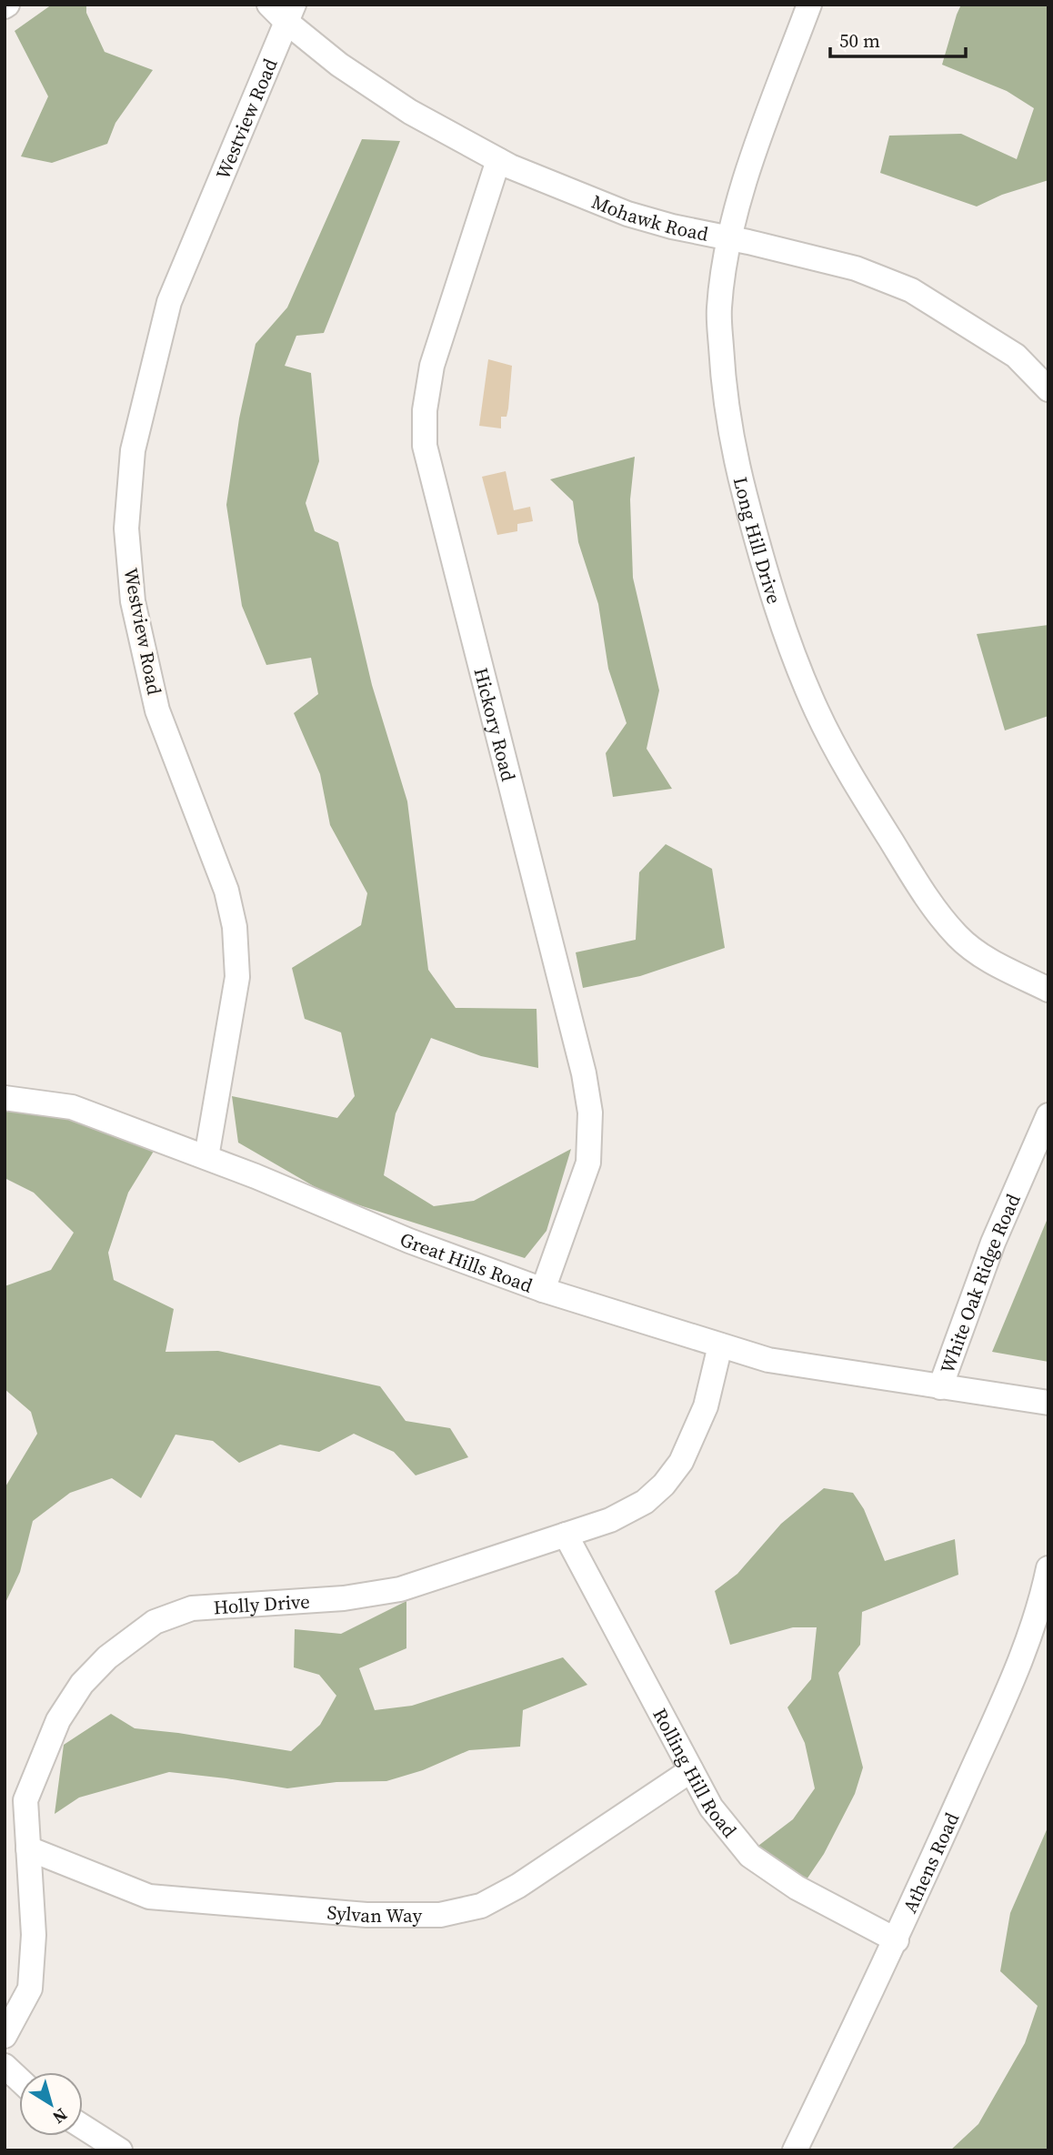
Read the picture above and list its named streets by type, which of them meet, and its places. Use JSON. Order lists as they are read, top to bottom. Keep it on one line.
{"streets":{"street":["Westview Road","Mohawk Road","Long Hill Drive","Hickory Road","Great Hills Road","White Oak Ridge Road","Holly Drive","Rolling Hill Road","Athens Road","Sylvan Way"]},"crossings":[["Westview Road","Mohawk Road"],["Westview Road","Great Hills Road"],["Mohawk Road","Long Hill Drive"],["Mohawk Road","Hickory Road"],["Hickory Road","Great Hills Road"],["Great Hills Road","White Oak Ridge Road"],["Great Hills Road","Holly Drive"],["Holly Drive","Rolling Hill Road"],["Holly Drive","Sylvan Way"],["Rolling Hill Road","Athens Road"],["Rolling Hill Road","Sylvan Way"]],"scale_bar":"50 m","north":"bottom right"}
